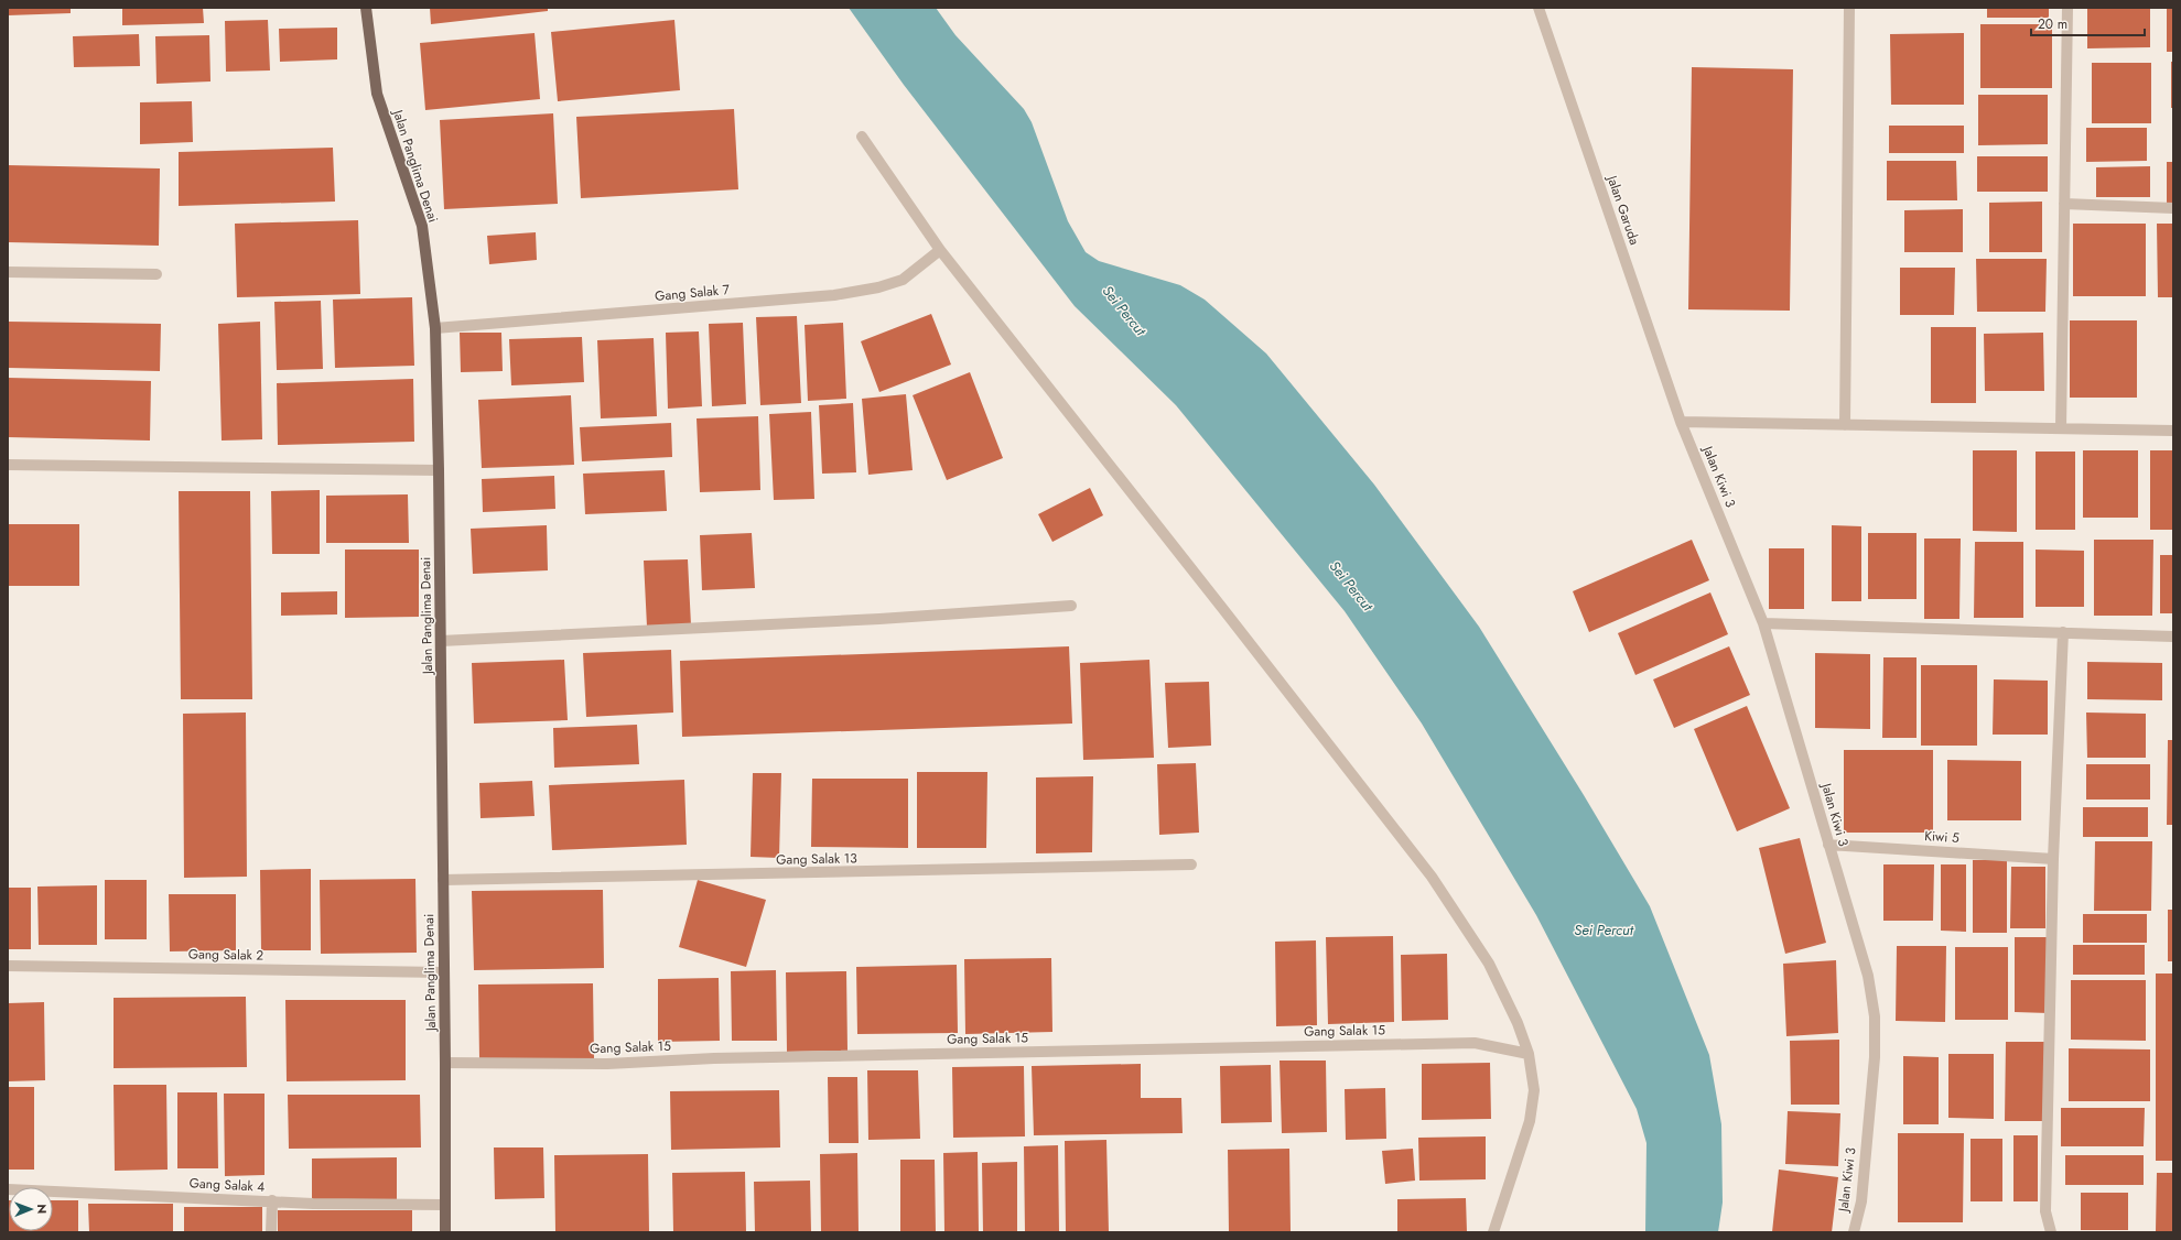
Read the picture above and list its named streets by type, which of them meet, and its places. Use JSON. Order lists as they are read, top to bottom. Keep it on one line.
{"streets":{"main road":["Jalan Panglima Denai"],"street":["Jalan Garuda","Gang Salak 7","Jalan Kiwi 3","Kiwi 5","Gang Salak 13","Gang Salak 2","Gang Salak 15","Gang Salak 4"]},"crossings":[["Jalan Panglima Denai","Gang Salak 7"],["Jalan Panglima Denai","Gang Salak 13"],["Jalan Panglima Denai","Gang Salak 2"],["Jalan Panglima Denai","Gang Salak 15"],["Jalan Panglima Denai","Gang Salak 4"],["Jalan Garuda","Jalan Kiwi 3"],["Jalan Kiwi 3","Kiwi 5"]],"water":["Sei Percut"],"scale_bar":"20 m","north":"right"}
